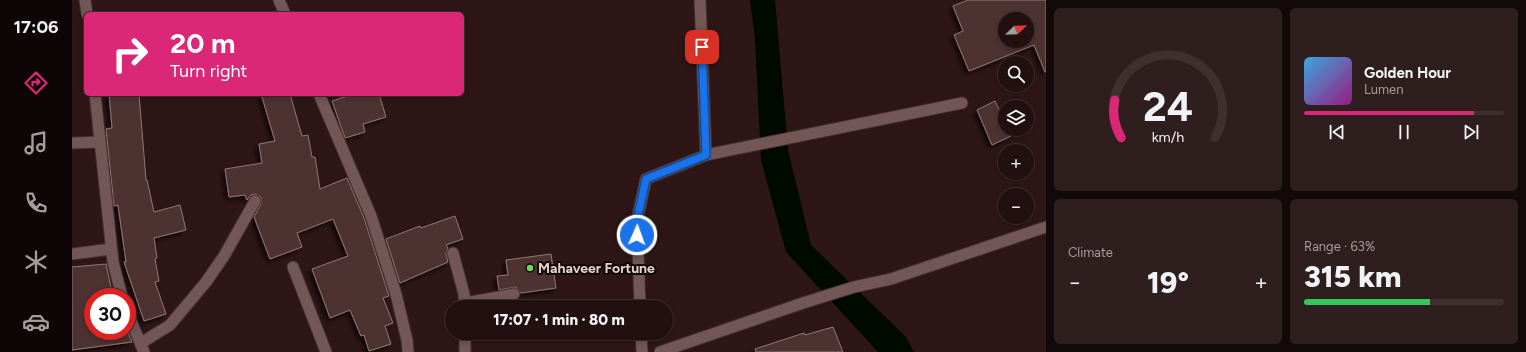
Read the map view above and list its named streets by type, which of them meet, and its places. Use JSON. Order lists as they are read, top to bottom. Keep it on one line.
{"places":["Mahaveer Fortune"],"north":"top right","page":{"tabs":"17:06","map_buttons":["+","−"],"turn":["20 m","Turn right"],"song":["Golden Hour","Lumen"],"tile":["Climate",["Range · 63%","315 km"]],"heat":["−","19°","+"],"limit":"30","trip":"17:07 · 1 min · 80 m","gauge":["24","km/h"]}}
